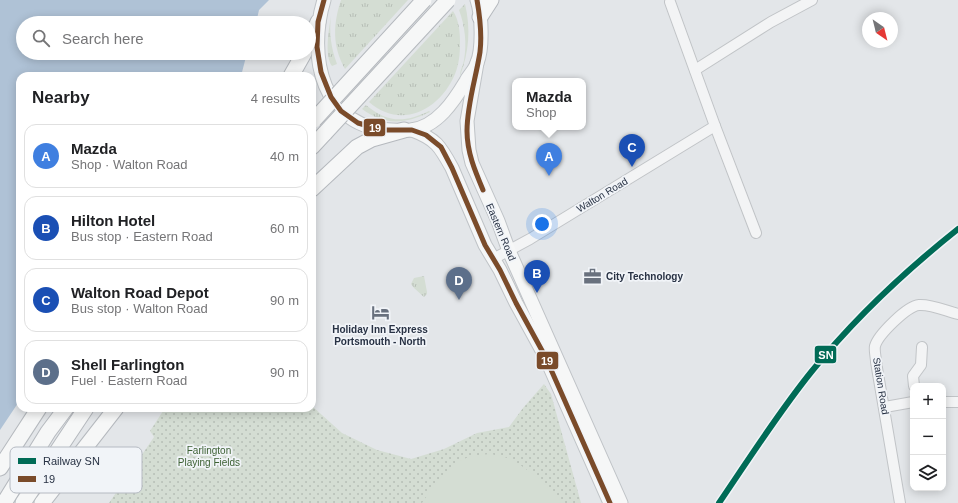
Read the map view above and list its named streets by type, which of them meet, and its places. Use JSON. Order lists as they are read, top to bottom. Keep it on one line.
{"streets":{"main road":["Eastern Road"],"street":["Walton Road","Station Road"]},"crossings":[["Walton Road","Eastern Road"]],"parks":["Farlington Playing Fields"],"places":{"office":["City Technology"],"hotel":["Holiday Inn Express Portsmouth - North"]},"lines":["transit line 19","rail line SN"],"legend":["Railway SN","19"],"north":"bottom right","page":{"search":"Search here","heading":["Nearby","4 results"],"popup":["Mazda","Shop"],"list":[{"mark":"A","name":"Mazda","note":"Shop · Walton Road","value":"40 m"},{"mark":"B","name":"Hilton Hotel","note":"Bus stop · Eastern Road","value":"60 m"},{"mark":"C","name":"Walton Road Depot","note":"Bus stop · Walton Road","value":"90 m"},{"mark":"D","name":"Shell Farlington","note":"Fuel · Eastern Road","value":"90 m"}],"pins":["C","A","B","D"],"map_buttons":["+","−"]}}
